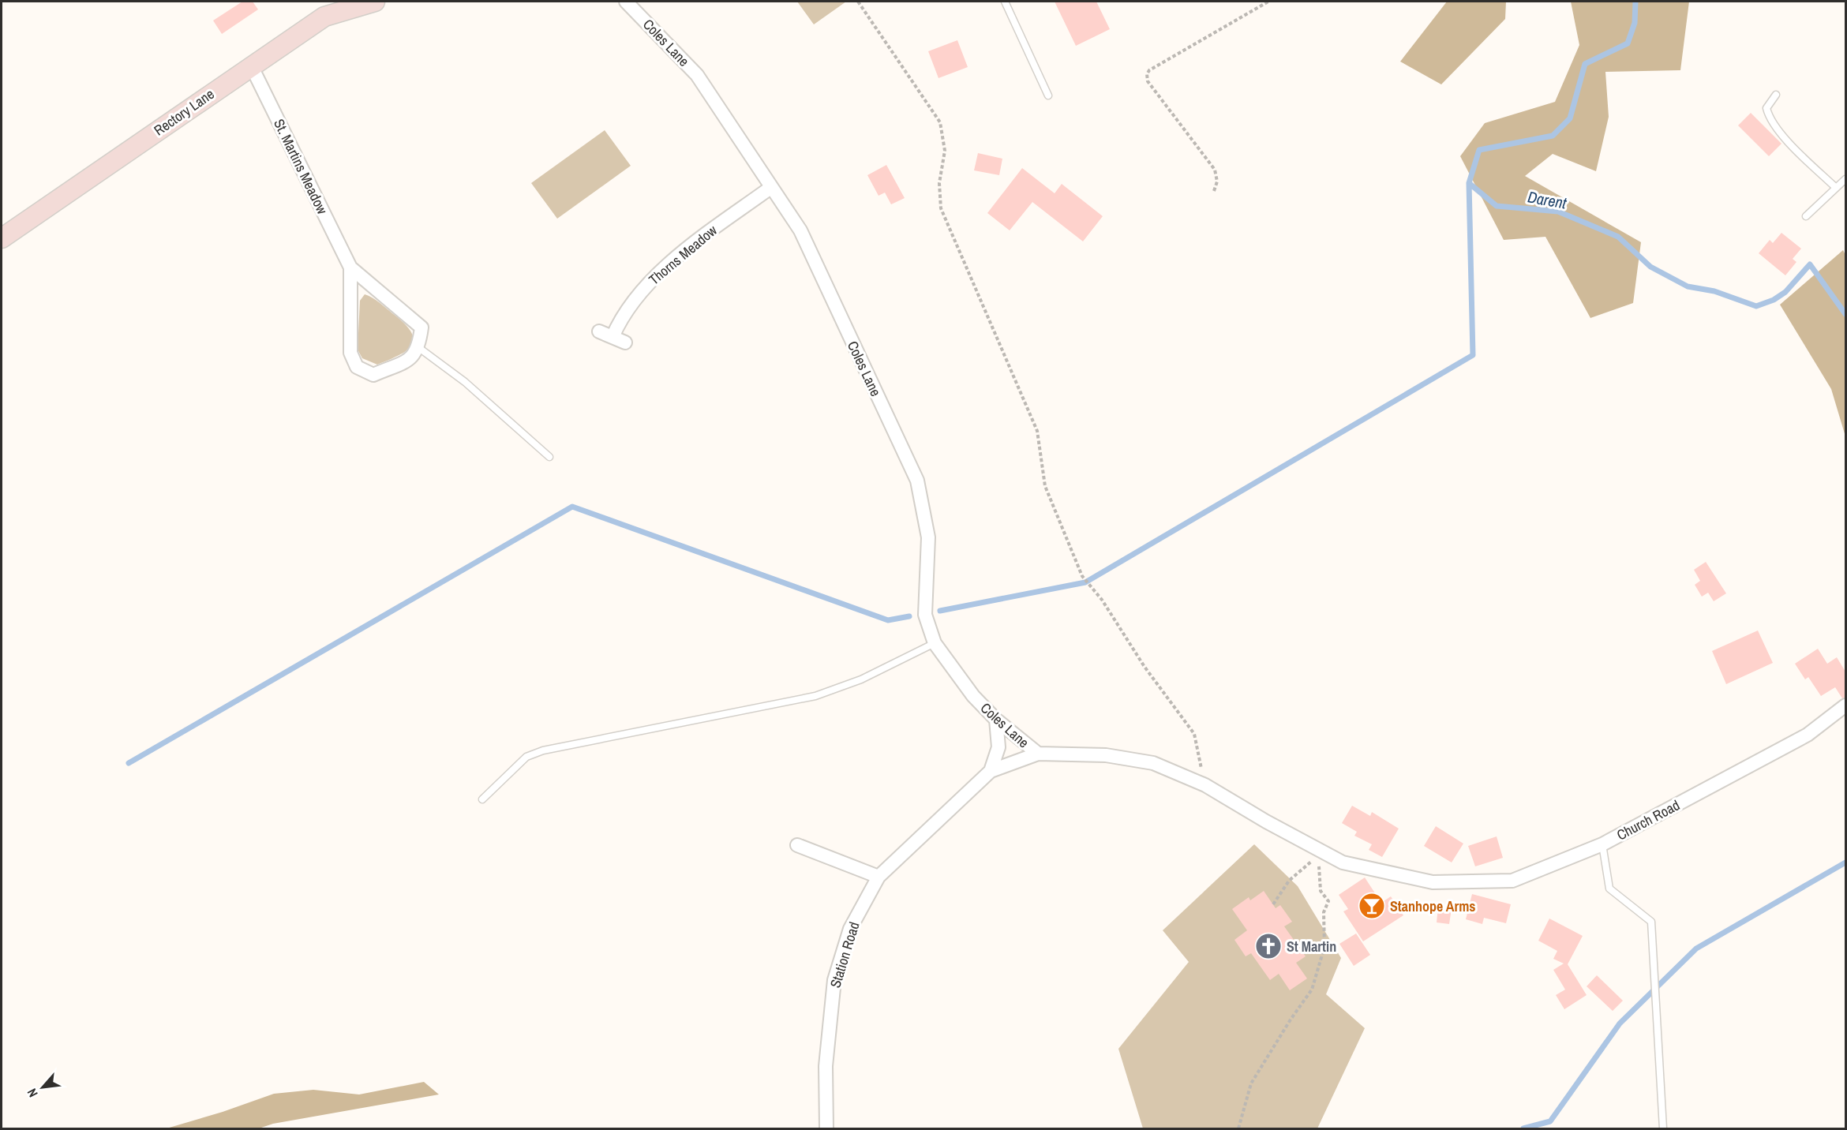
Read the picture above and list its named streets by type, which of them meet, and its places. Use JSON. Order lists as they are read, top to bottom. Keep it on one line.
{"streets":{"street":["Coles Lane","Rectory Lane","St. Martins Meadow","Thorns Meadow","Church Road","Station Road"]},"crossings":[["Coles Lane","Thorns Meadow"],["Coles Lane","Church Road"],["Coles Lane","Station Road"],["Rectory Lane","St. Martins Meadow"],["Church Road","Station Road"]],"water":["Darent"],"places":{"bar":["Stanhope Arms"],"church":["St Martin"]},"north":"bottom left"}
